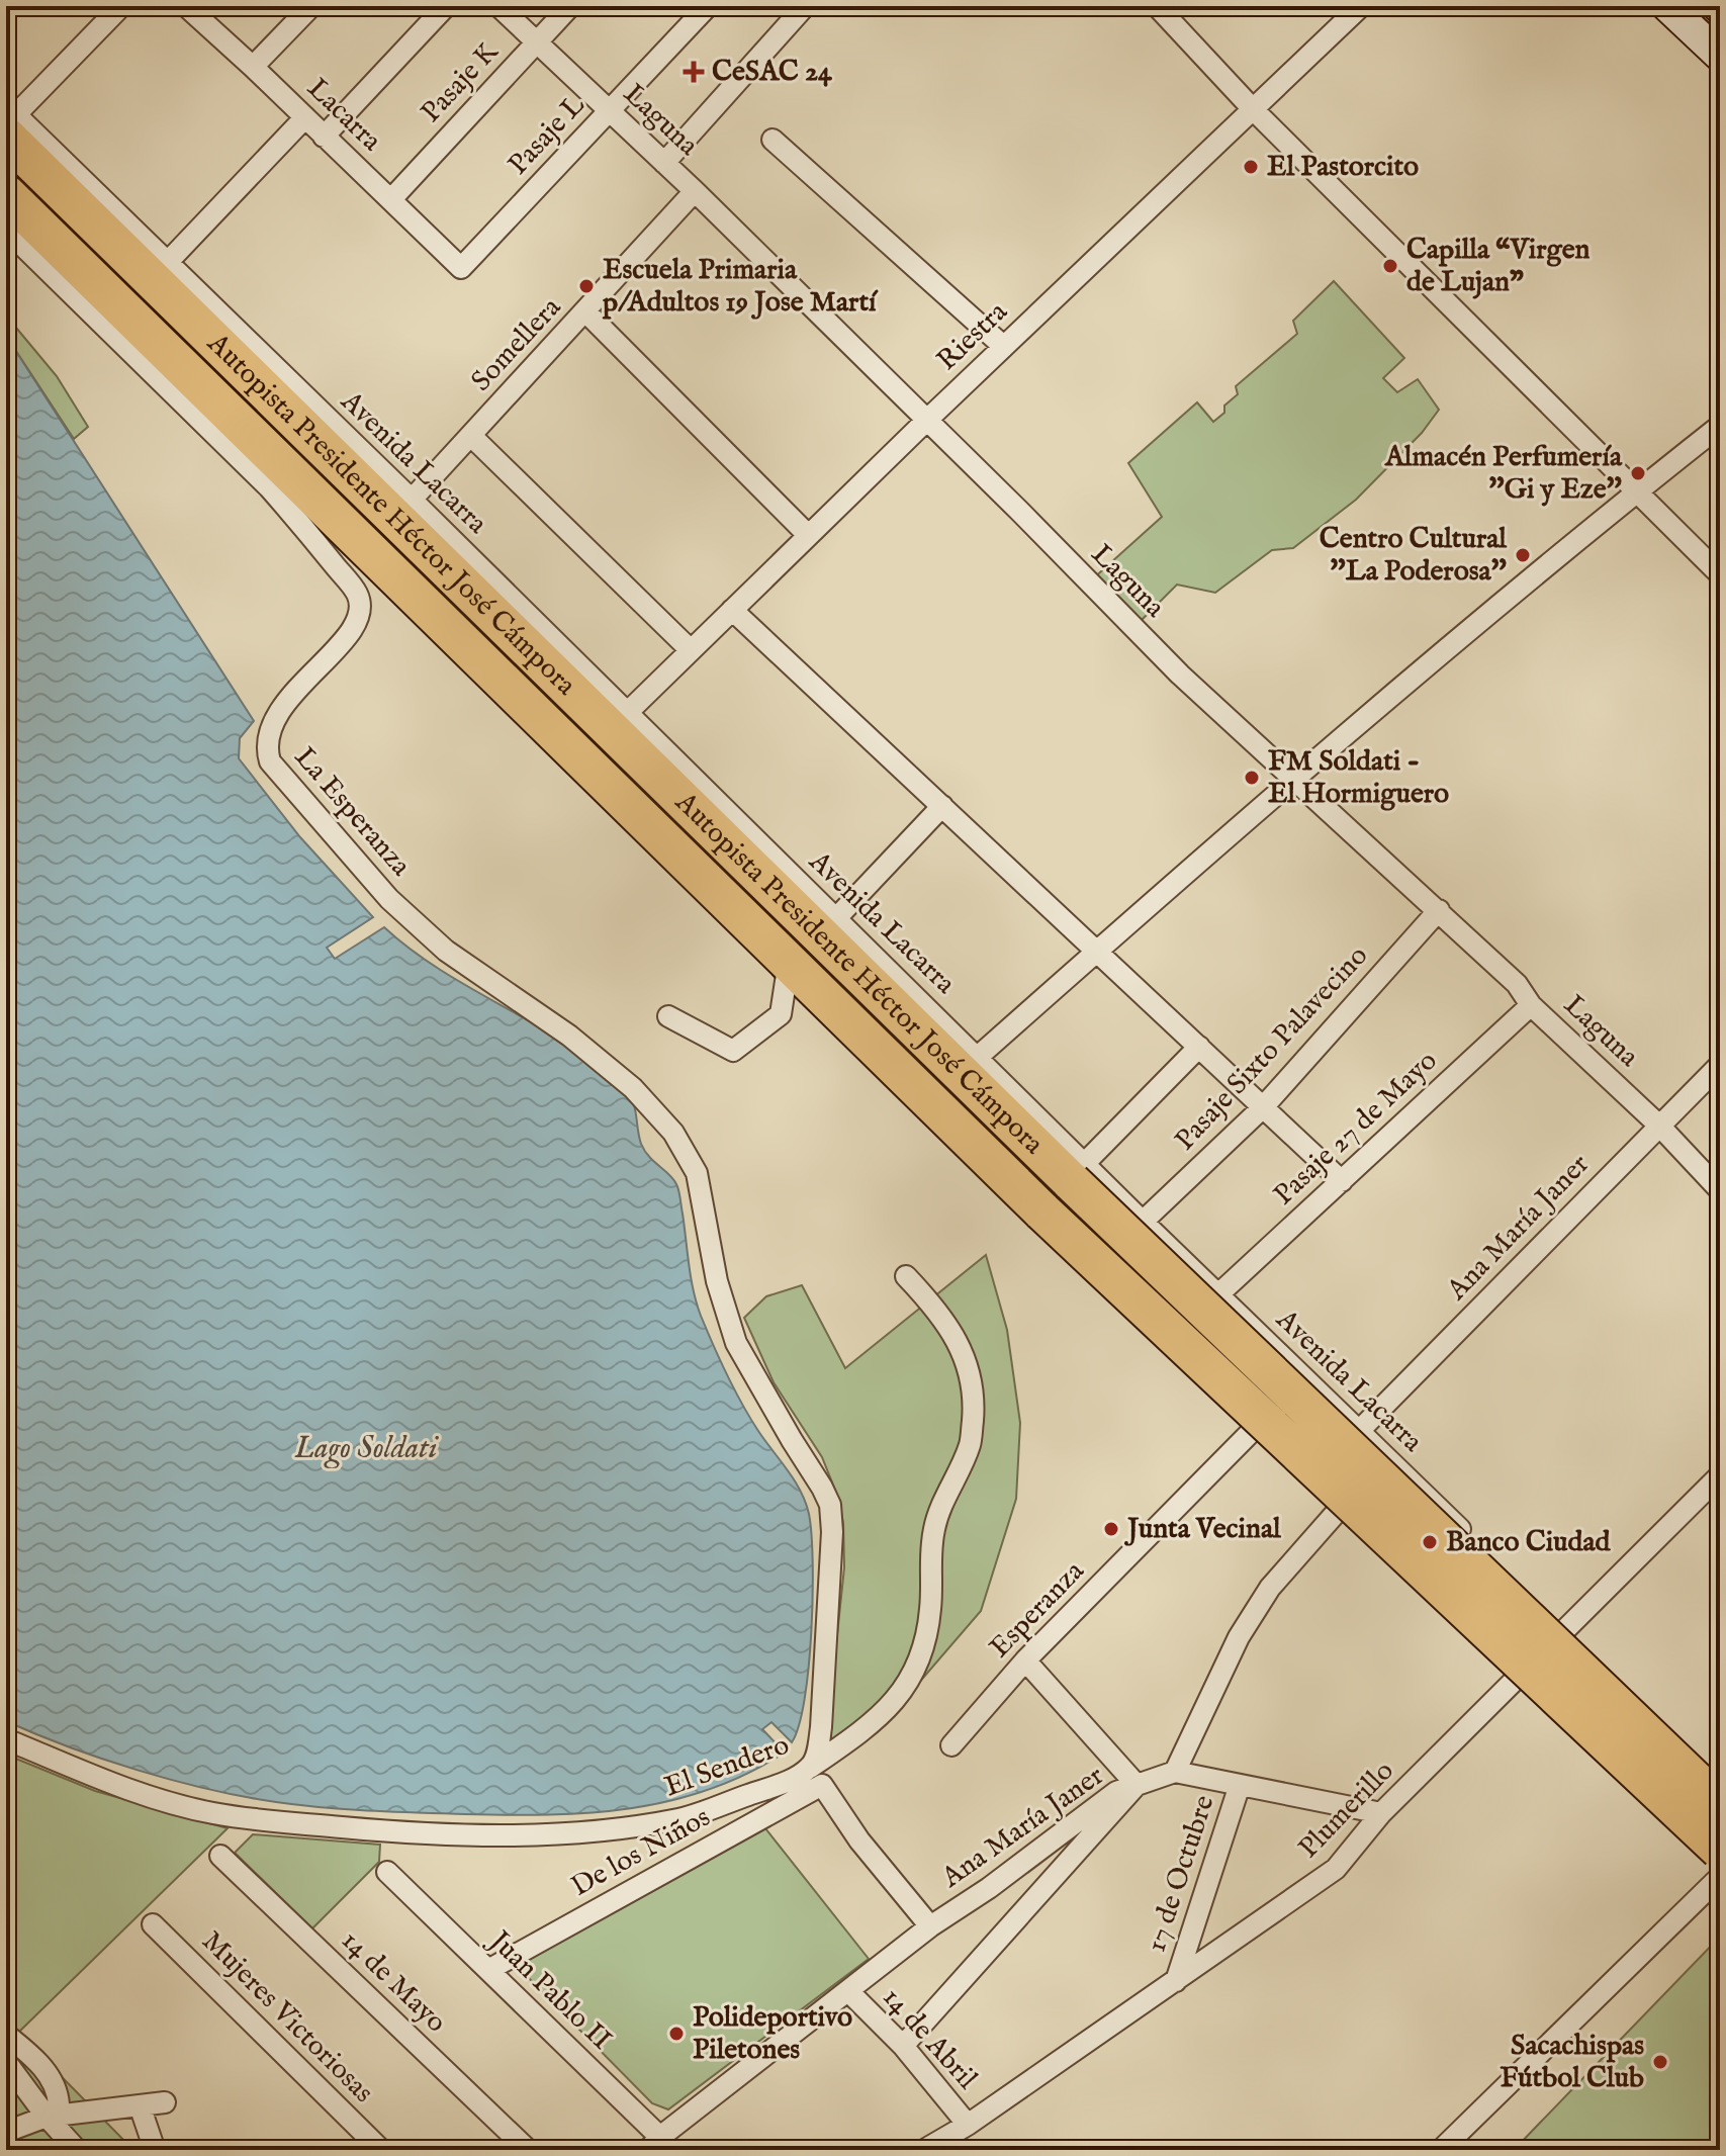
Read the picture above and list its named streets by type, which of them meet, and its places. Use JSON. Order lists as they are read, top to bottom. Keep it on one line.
{"streets":{"highway":["Autopista Presidente Héctor José Cámpora"],"street":["Pasaje K","Lacarra","Laguna","Pasaje L","Riestra","Somellera","Avenida Lacarra","La Esperanza","Pasaje Sixto Palavecino","Pasaje 27 de Mayo","Ana María Janer","Esperanza","El Sendero","Plumerillo","De los Niños","17 de Octubre","14 de Mayo","Juan Pablo II","Mujeres Victoriosas","14 de Abril"]},"crossings":[["Pasaje K","Lacarra"],["Pasaje K","Laguna"],["Lacarra","Pasaje L"],["Laguna","Pasaje L"],["Laguna","Riestra"],["Laguna","Somellera"],["Laguna","Pasaje Sixto Palavecino"],["Laguna","Pasaje 27 de Mayo"],["Laguna","Ana María Janer"],["Riestra","Avenida Lacarra"],["Somellera","Avenida Lacarra"],["Avenida Lacarra","Autopista Presidente Héctor José Cámpora"],["Avenida Lacarra","Pasaje Sixto Palavecino"],["Avenida Lacarra","Pasaje 27 de Mayo"],["Avenida Lacarra","Ana María Janer"],["Avenida Lacarra","Esperanza"],["Avenida Lacarra","Plumerillo"],["La Esperanza","El Sendero"],["Ana María Janer","Juan Pablo II"],["Ana María Janer","14 de Abril"],["El Sendero","De los Niños"],["Plumerillo","17 de Octubre"],["Plumerillo","14 de Abril"],["De los Niños","Juan Pablo II"]],"water":["Lago Soldati"],"places":{"health":["CeSAC 24"],"other":["El Pastorcito","Capilla “Virgen de Lujan”","Escuela Primaria p/Adultos 19 Jose Martí","Almacén Perfumería ''Gi y Eze''","Centro Cultural ''La Poderosa''","FM Soldati - El Hormiguero","Junta Vecinal","Banco Ciudad","Polideportivo Piletones","Sacachispas Fútbol Club"]}}
